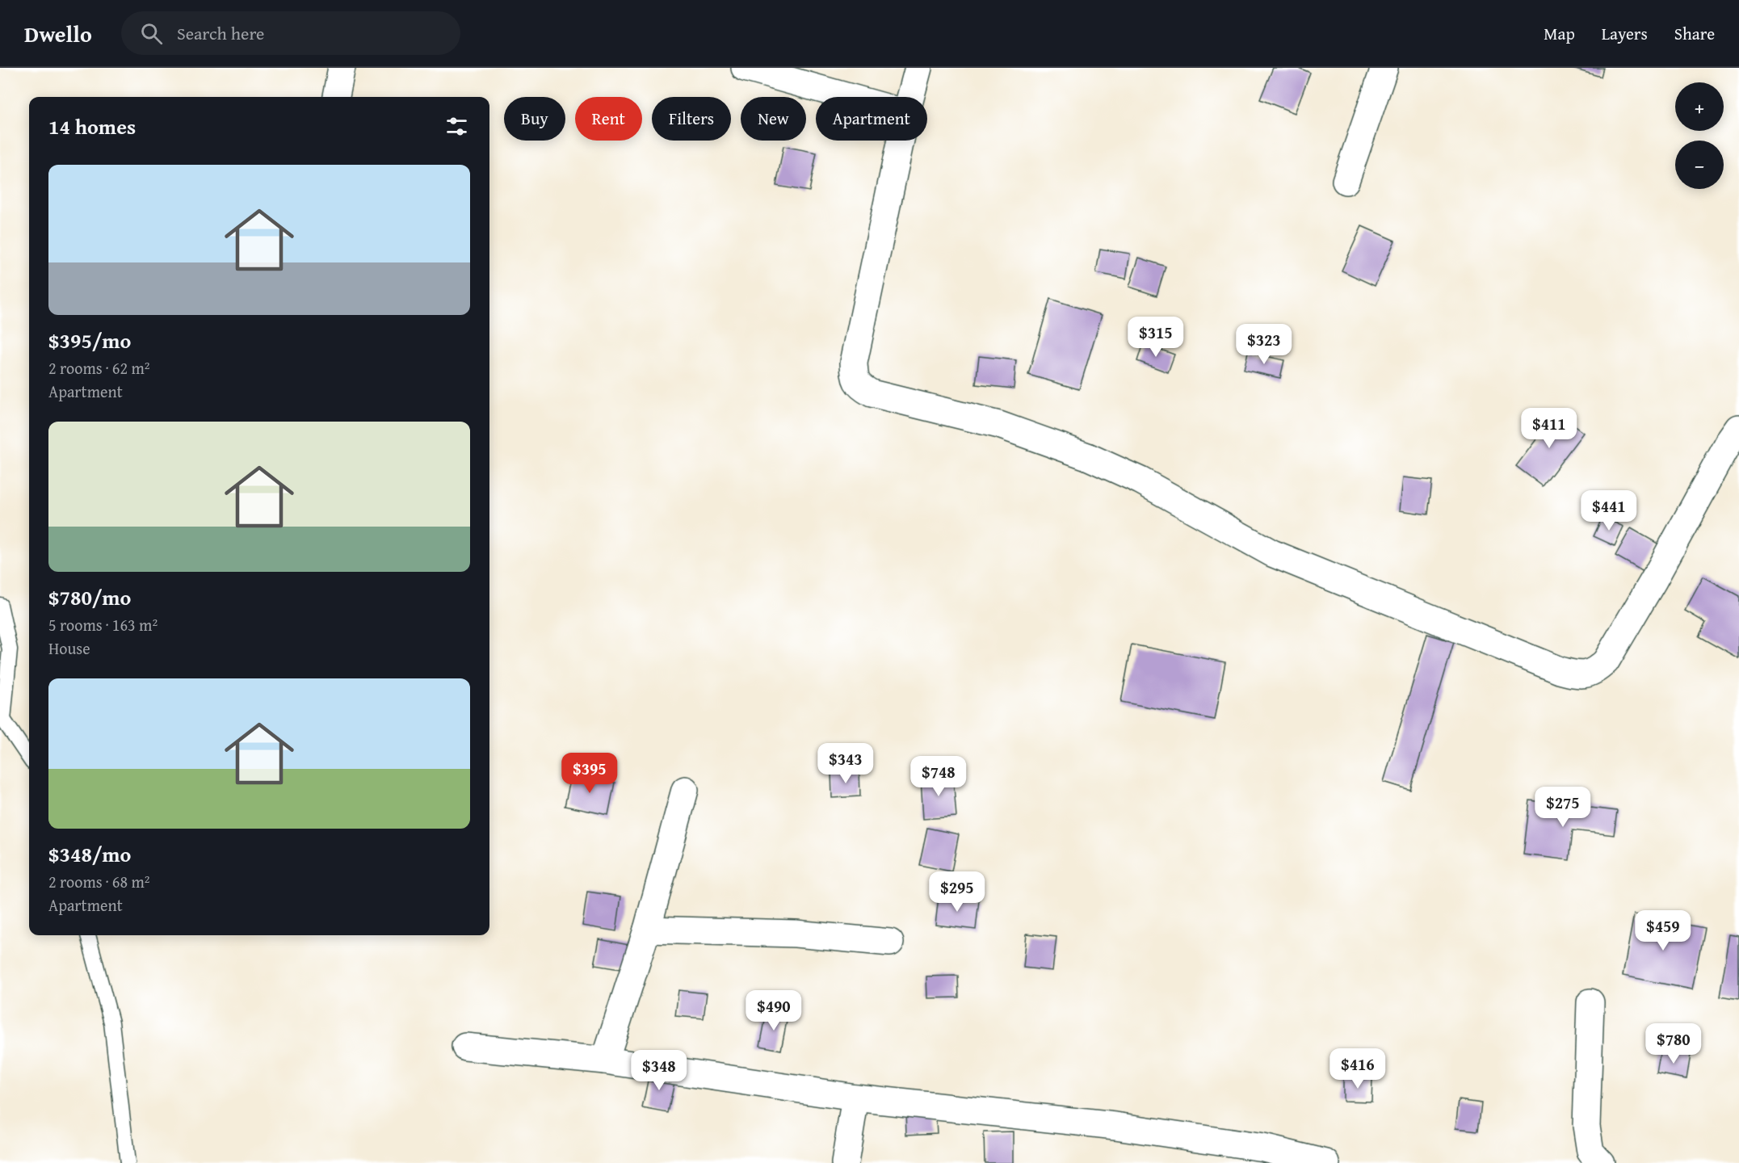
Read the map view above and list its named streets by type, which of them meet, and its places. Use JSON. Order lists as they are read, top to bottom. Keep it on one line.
{"page":{"header":"Dwello","search":"Search here","nav":["Map","Layers","Share"],"map_buttons":["+","−"],"chip":["Buy","Rent","Filters","New","Apartment"],"heading":"14 homes","list":[{"name":"$395/mo","note":"2 rooms · 62 m² · Apartment"},{"name":"$780/mo","note":"5 rooms · 163 m² · House"},{"name":"$348/mo","note":"2 rooms · 68 m² · Apartment"}],"price":["$315","$323","$411","$441","$343","$395","$748","$275","$295","$459","$490","$780","$416","$348"]}}
